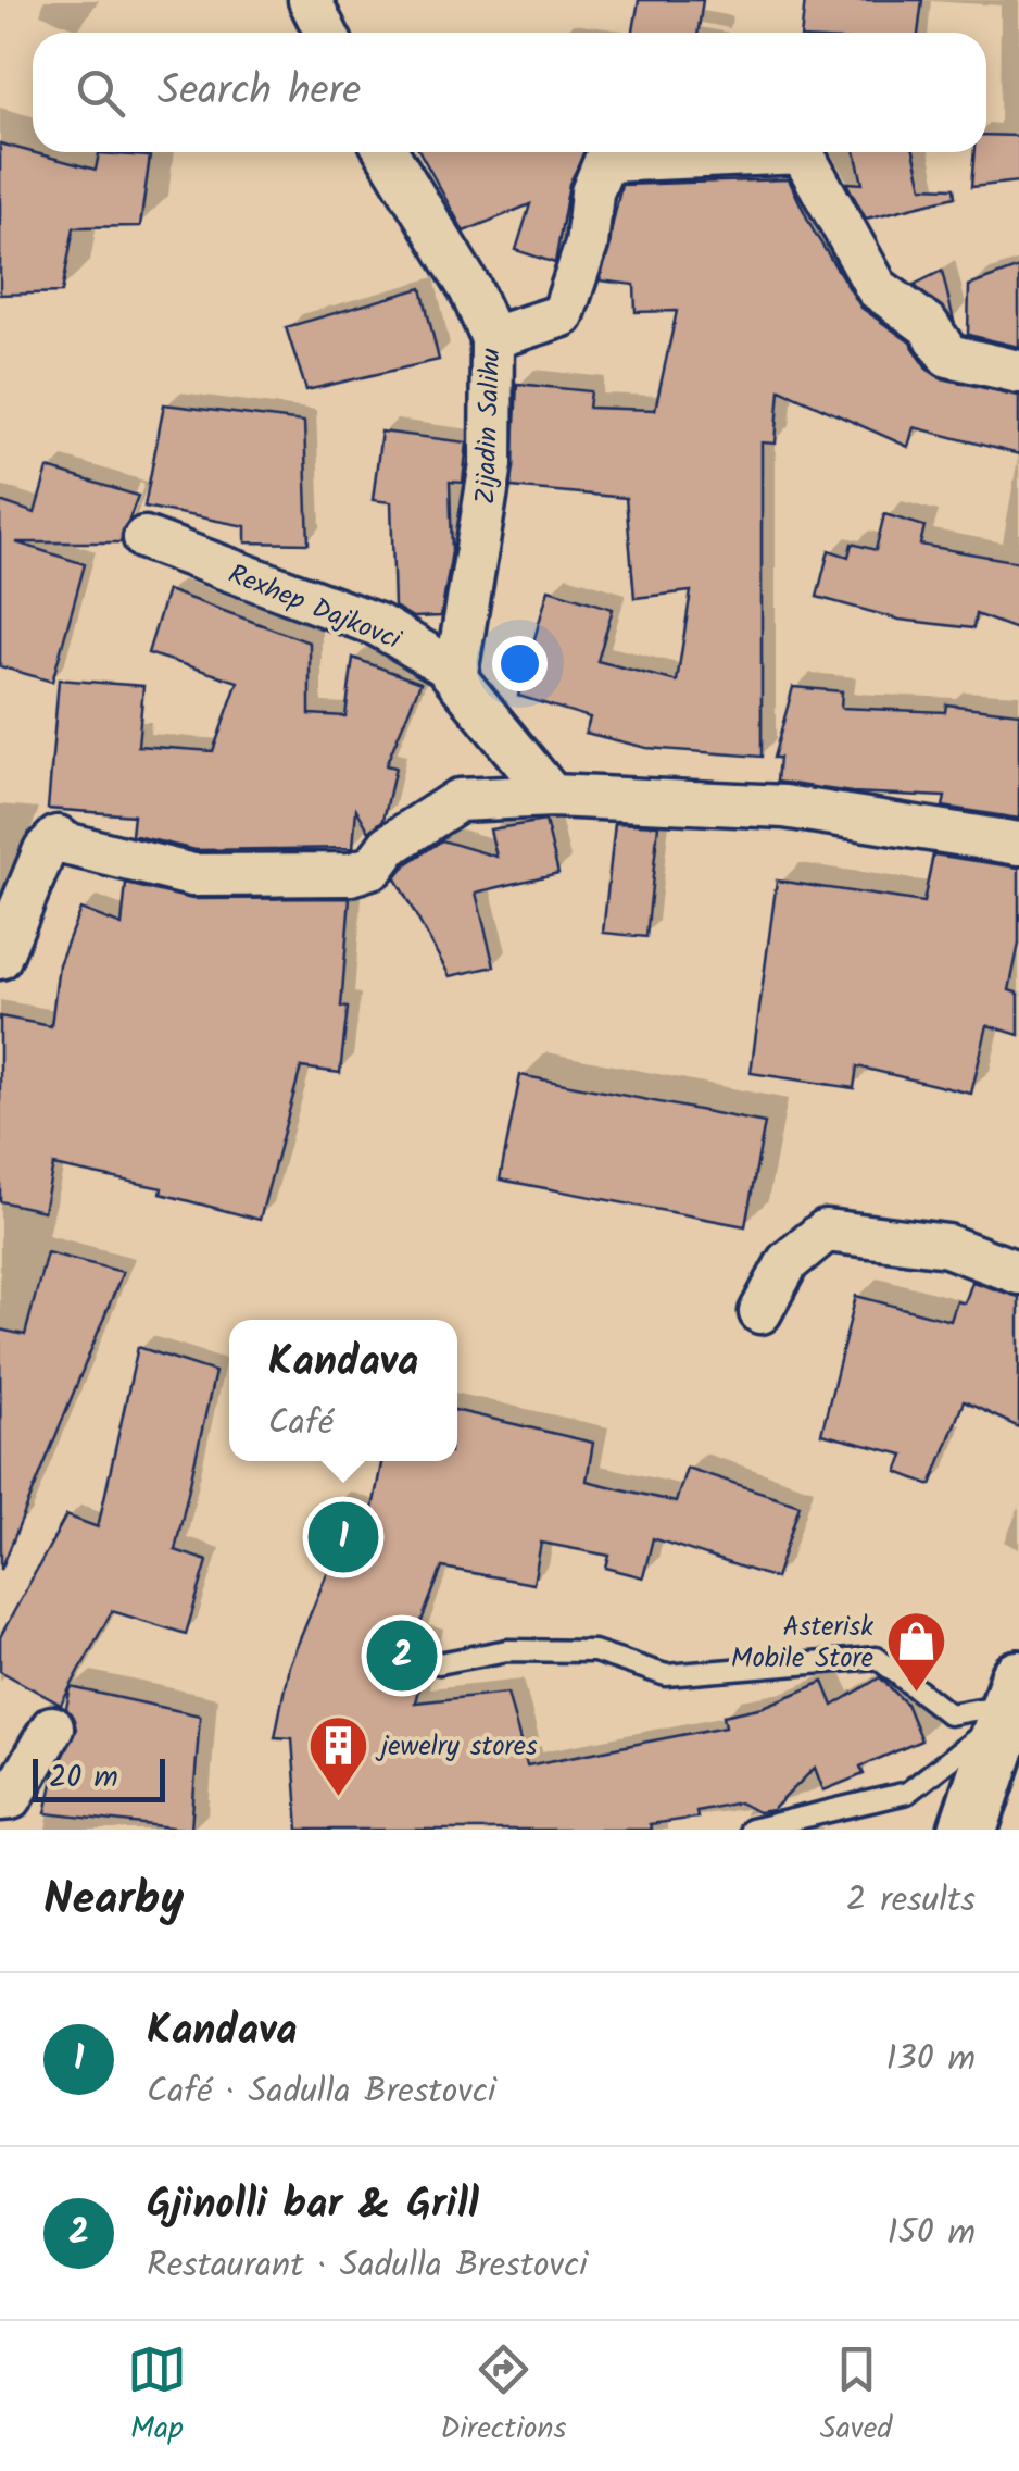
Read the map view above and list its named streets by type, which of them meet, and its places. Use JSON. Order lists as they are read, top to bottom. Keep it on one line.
{"streets":{"street":["Zijadin Salihu","Rexhep Dajkovci"]},"crossings":[["Zijadin Salihu","Rexhep Dajkovci"]],"places":{"shop":["Asterisk Mobile Store"],"building":["jewelry stores"]},"scale_bar":"20 m","page":{"search":"Search here","popup":["Kandava","Café"],"pins":["1","2"],"scale":"20 m","heading":["Nearby","2 results"],"list":[{"mark":"1","name":"Kandava","note":"Café · Sadulla Brestovci","value":"130 m"},{"mark":"2","name":"Gjinolli bar & Grill","note":"Restaurant · Sadulla Brestovci","value":"150 m"}],"nav":["Map","Directions","Saved"]}}
